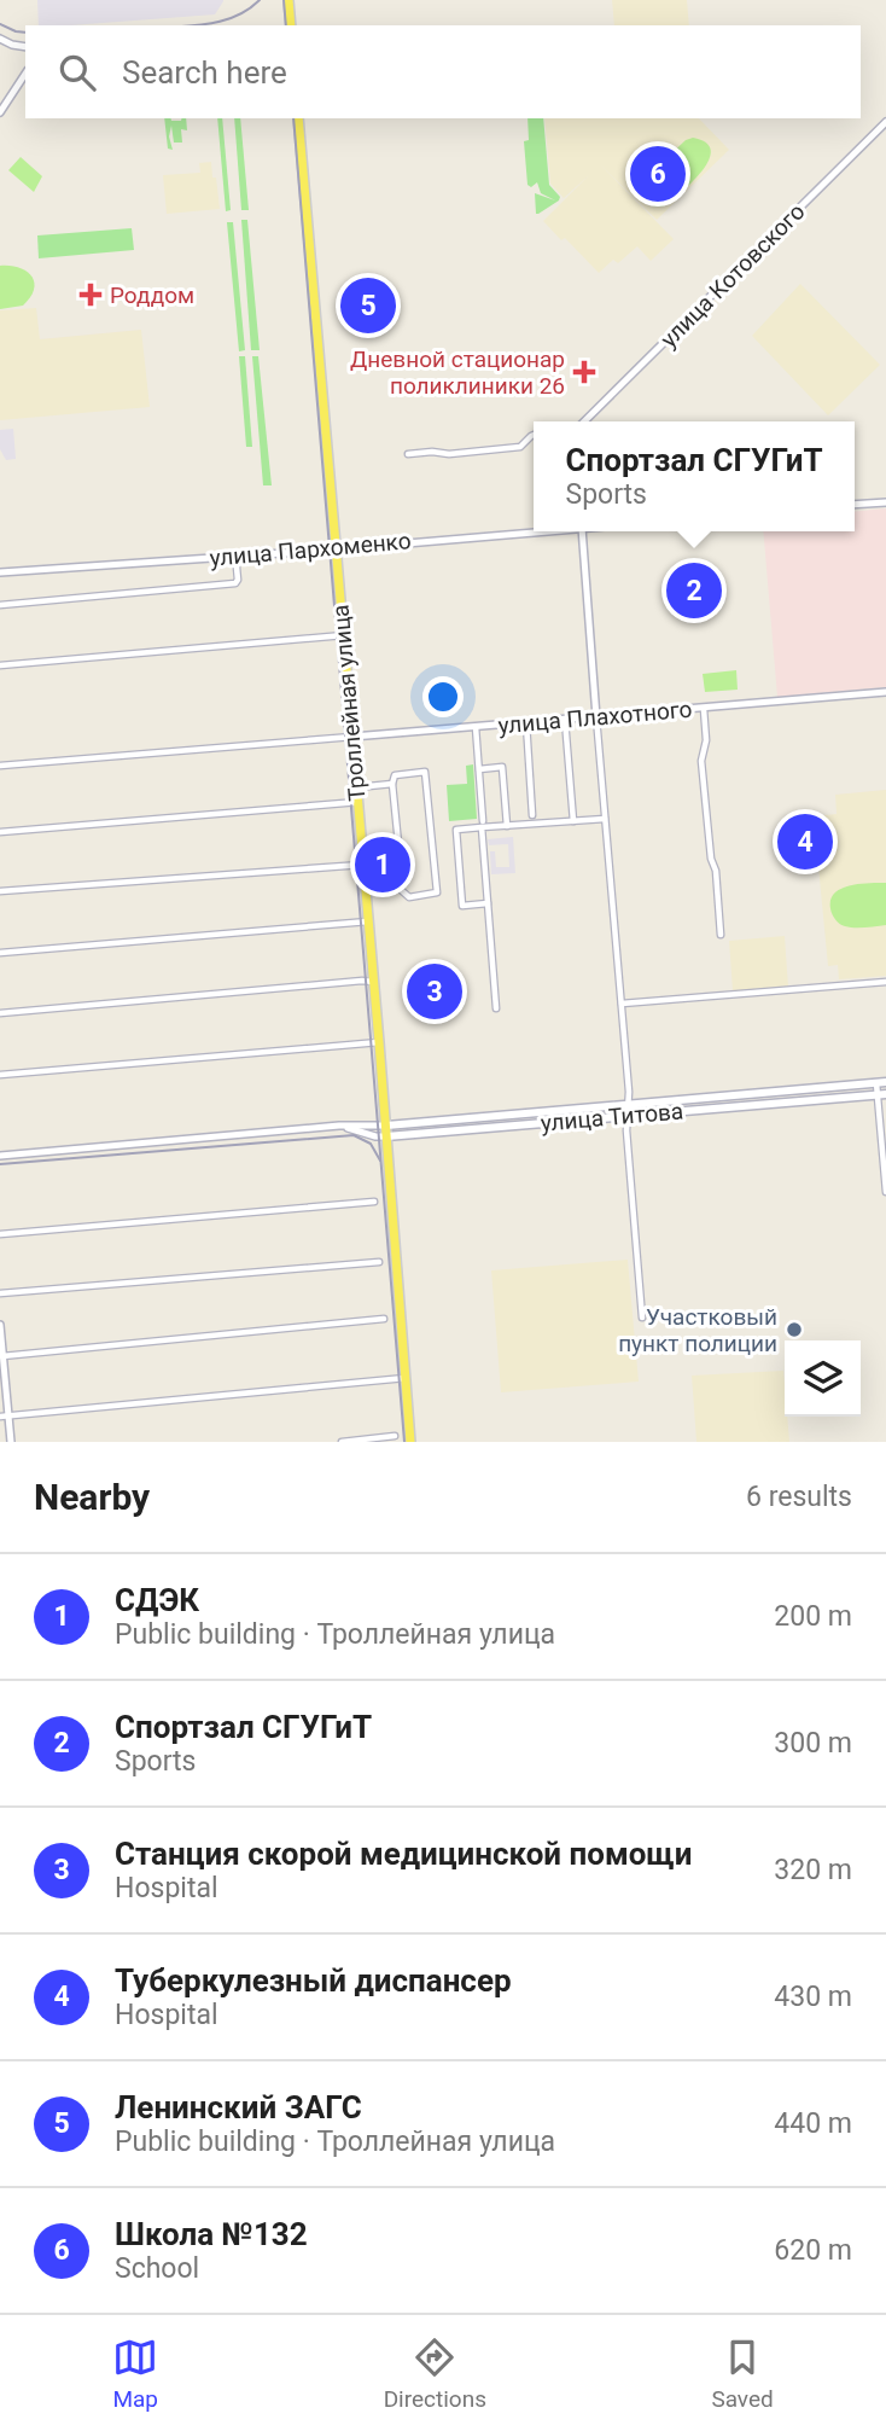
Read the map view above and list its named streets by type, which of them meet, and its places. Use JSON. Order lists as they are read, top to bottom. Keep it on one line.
{"streets":{"main road":["Троллейная улица","улица Титова"],"street":["улица Котовского","улица Пархоменко","улица Плахотного"]},"crossings":[["улица Пархоменко","Троллейная улица"],["Троллейная улица","улица Плахотного"],["Троллейная улица","улица Титова"]],"places":{"health":["Роддом","Дневной стационар поликлиники 26"],"other":["Участковый пункт полиции"]},"page":{"search":"Search here","pins":["6","5","2","4","1","3"],"popup":["Спортзал СГУГиТ","Sports"],"heading":["Nearby","6 results"],"list":[{"mark":"1","name":"СДЭК","note":"Public building · Троллейная улица","value":"200 m"},{"mark":"2","name":"Спортзал СГУГиТ","note":"Sports","value":"300 m"},{"mark":"3","name":"Станция скорой медицинской помощи","note":"Hospital","value":"320 m"},{"mark":"4","name":"Туберкулезный диспансер","note":"Hospital","value":"430 m"},{"mark":"5","name":"Ленинский ЗАГС","note":"Public building · Троллейная улица","value":"440 m"},{"mark":"6","name":"Школа №132","note":"School","value":"620 m"}],"nav":["Map","Directions","Saved"]}}
